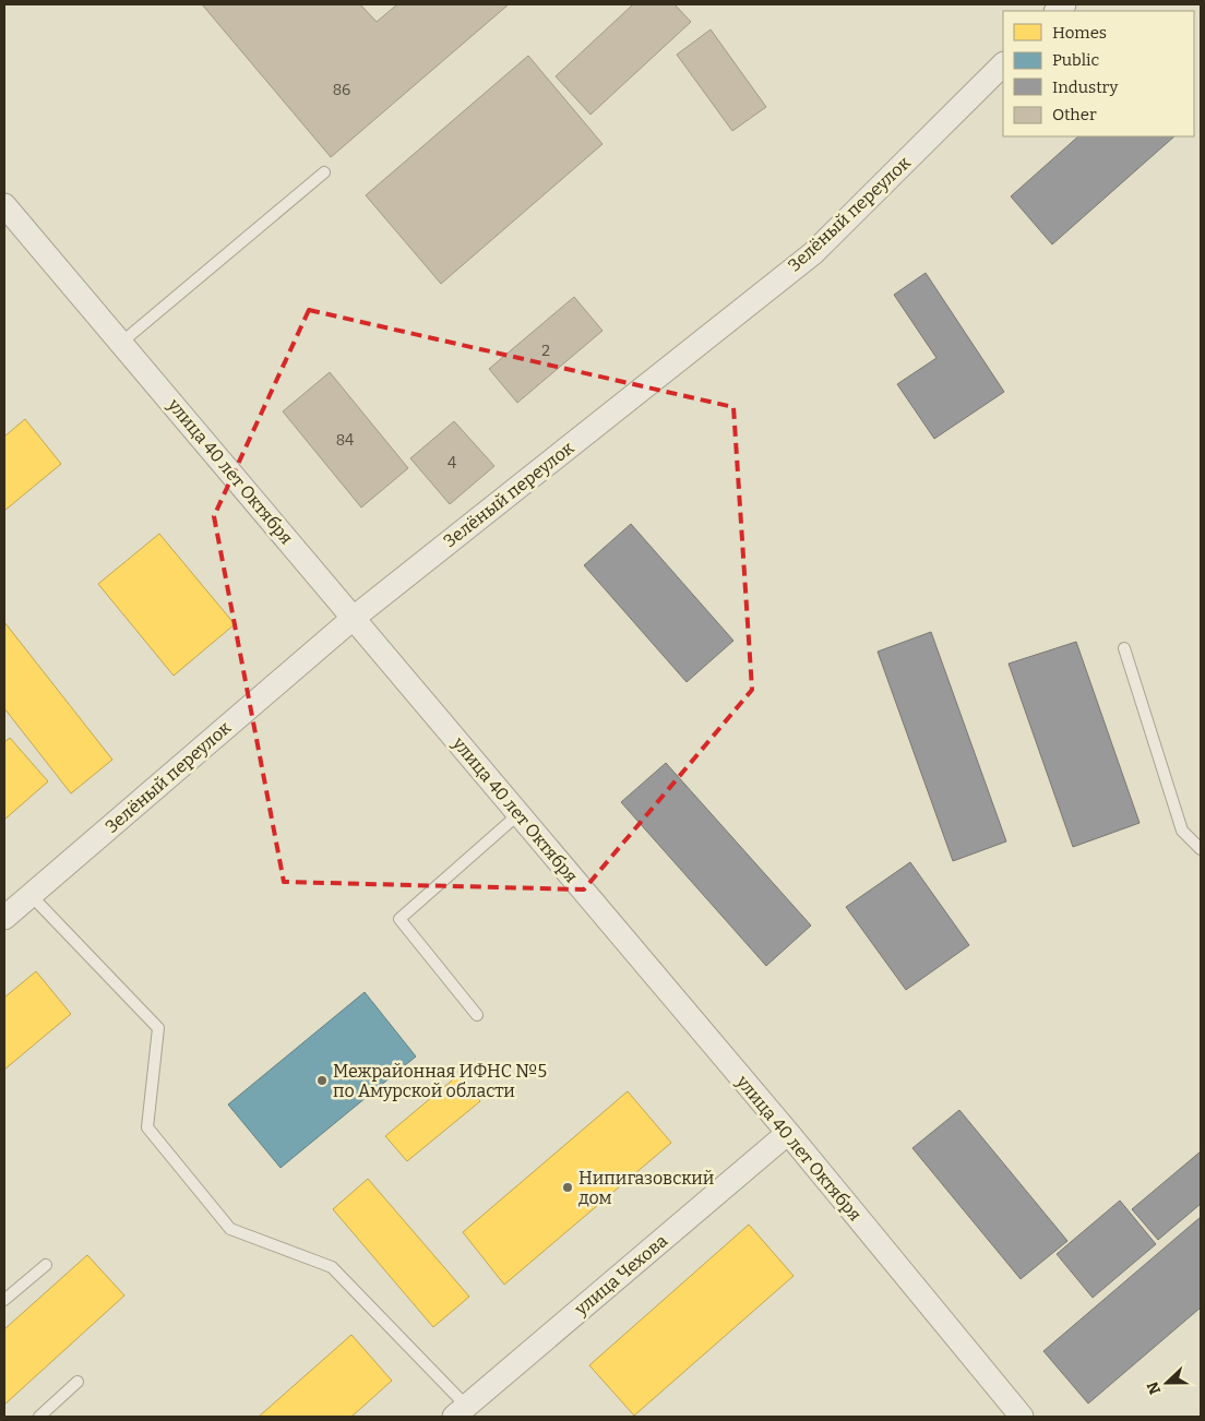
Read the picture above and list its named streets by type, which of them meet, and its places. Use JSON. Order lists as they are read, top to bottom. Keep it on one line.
{"streets":{"street":["Зелёный переулок","улица 40 лет Октября","улица Чехова"]},"crossings":[["Зелёный переулок","улица 40 лет Октября"],["улица 40 лет Октября","улица Чехова"]],"places":["Межрайонная ИФНС №5 по Амурской области","Нипигазовский дом"],"house_numbers":["86","2","84","4"],"legend":["Homes","Public","Industry","Other"],"north":"left"}
